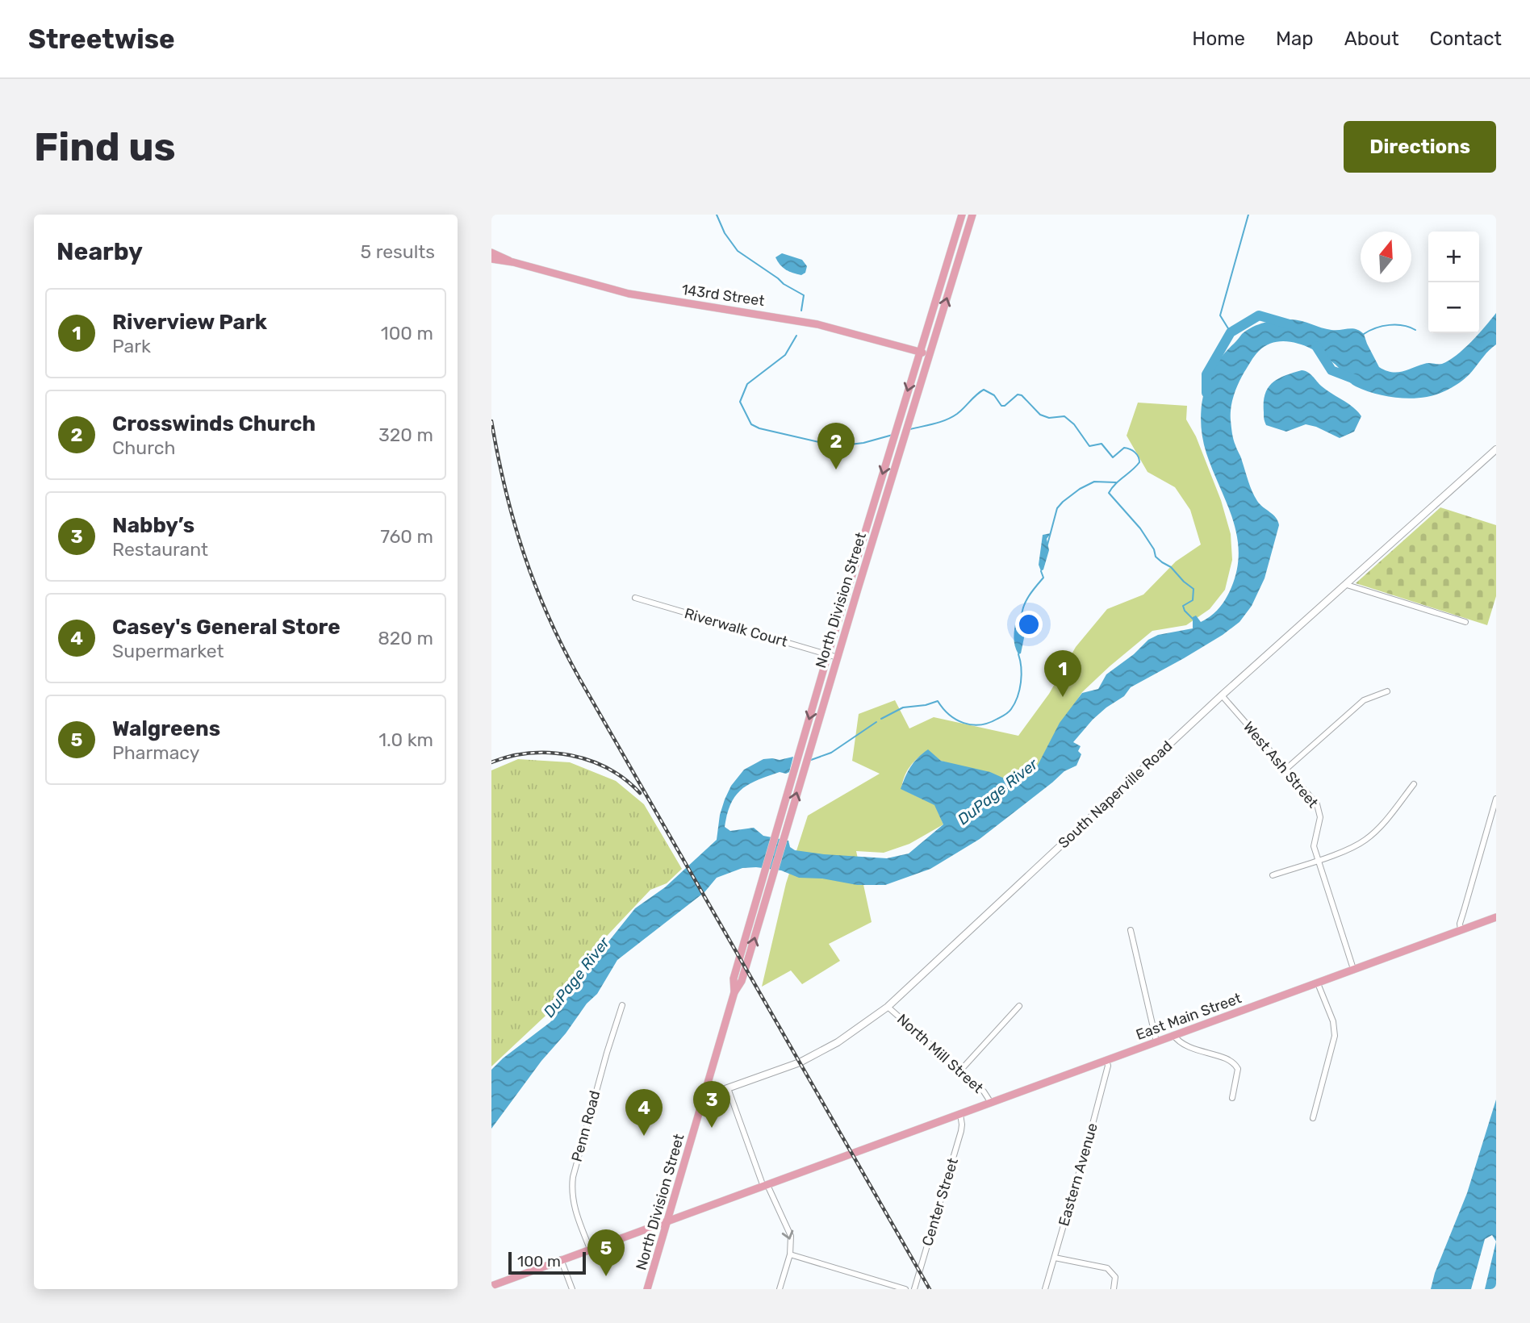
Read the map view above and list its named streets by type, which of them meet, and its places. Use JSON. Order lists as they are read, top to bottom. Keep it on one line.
{"streets":{"main road":["143rd Street","North Division Street","South Naperville Road","East Main Street"],"street":["Riverwalk Court","West Ash Street","North Mill Street","Penn Road","Eastern Avenue","Center Street"]},"crossings":[["143rd Street","North Division Street"],["North Division Street","Riverwalk Court"],["North Division Street","South Naperville Road"],["West Ash Street","South Naperville Road"],["West Ash Street","East Main Street"],["South Naperville Road","North Mill Street"],["East Main Street","North Mill Street"],["East Main Street","Eastern Avenue"],["East Main Street","Center Street"]],"water":["DuPage River"],"scale_bar":"100 m","north":"top","page":{"header":"Streetwise","nav":["Home","Map","About","Contact"],"buttons":"Directions","title":"Find us","heading":["Nearby","5 results"],"map_buttons":["+","−"],"list":[{"mark":"1","name":"Riverview Park","note":"Park","value":"100 m"},{"mark":"2","name":"Crosswinds Church","note":"Church","value":"320 m"},{"mark":"3","name":"Nabby’s","note":"Restaurant","value":"760 m"},{"mark":"4","name":"Casey's General Store","note":"Supermarket","value":"820 m"},{"mark":"5","name":"Walgreens","note":"Pharmacy","value":"1.0 km"}],"pins":["2","1","3","4","5"],"scale":"100 m"}}
